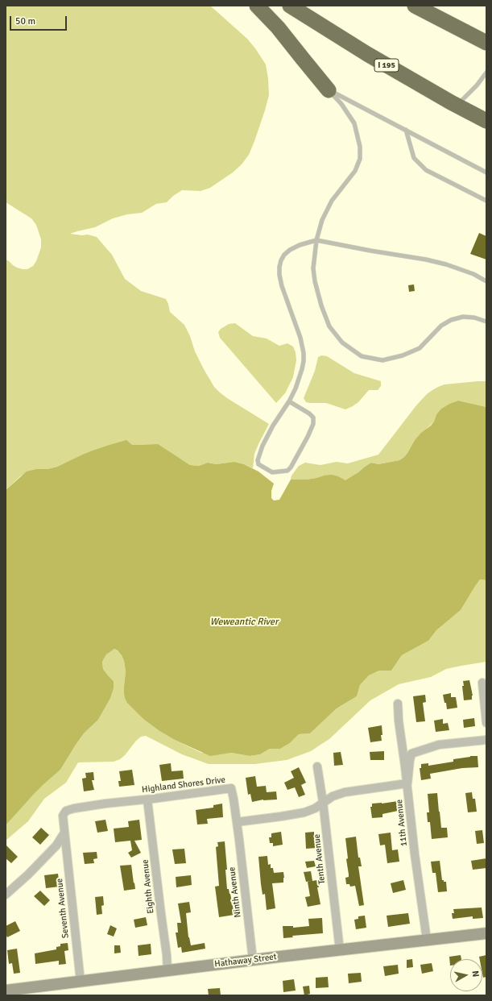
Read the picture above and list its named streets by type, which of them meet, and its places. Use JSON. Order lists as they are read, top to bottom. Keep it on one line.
{"streets":{"highway":["I 195"],"street":["Highland Shores Drive","11th Avenue","Tenth Avenue","Eighth Avenue","Ninth Avenue","Seventh Avenue","Hathaway Street"]},"crossings":[["Highland Shores Drive","Eighth Avenue"],["Highland Shores Drive","Ninth Avenue"],["Highland Shores Drive","Seventh Avenue"],["11th Avenue","Hathaway Street"],["Tenth Avenue","Hathaway Street"],["Eighth Avenue","Hathaway Street"],["Ninth Avenue","Hathaway Street"],["Seventh Avenue","Hathaway Street"]],"water":["Weweantic River"],"scale_bar":"50 m","north":"right"}
